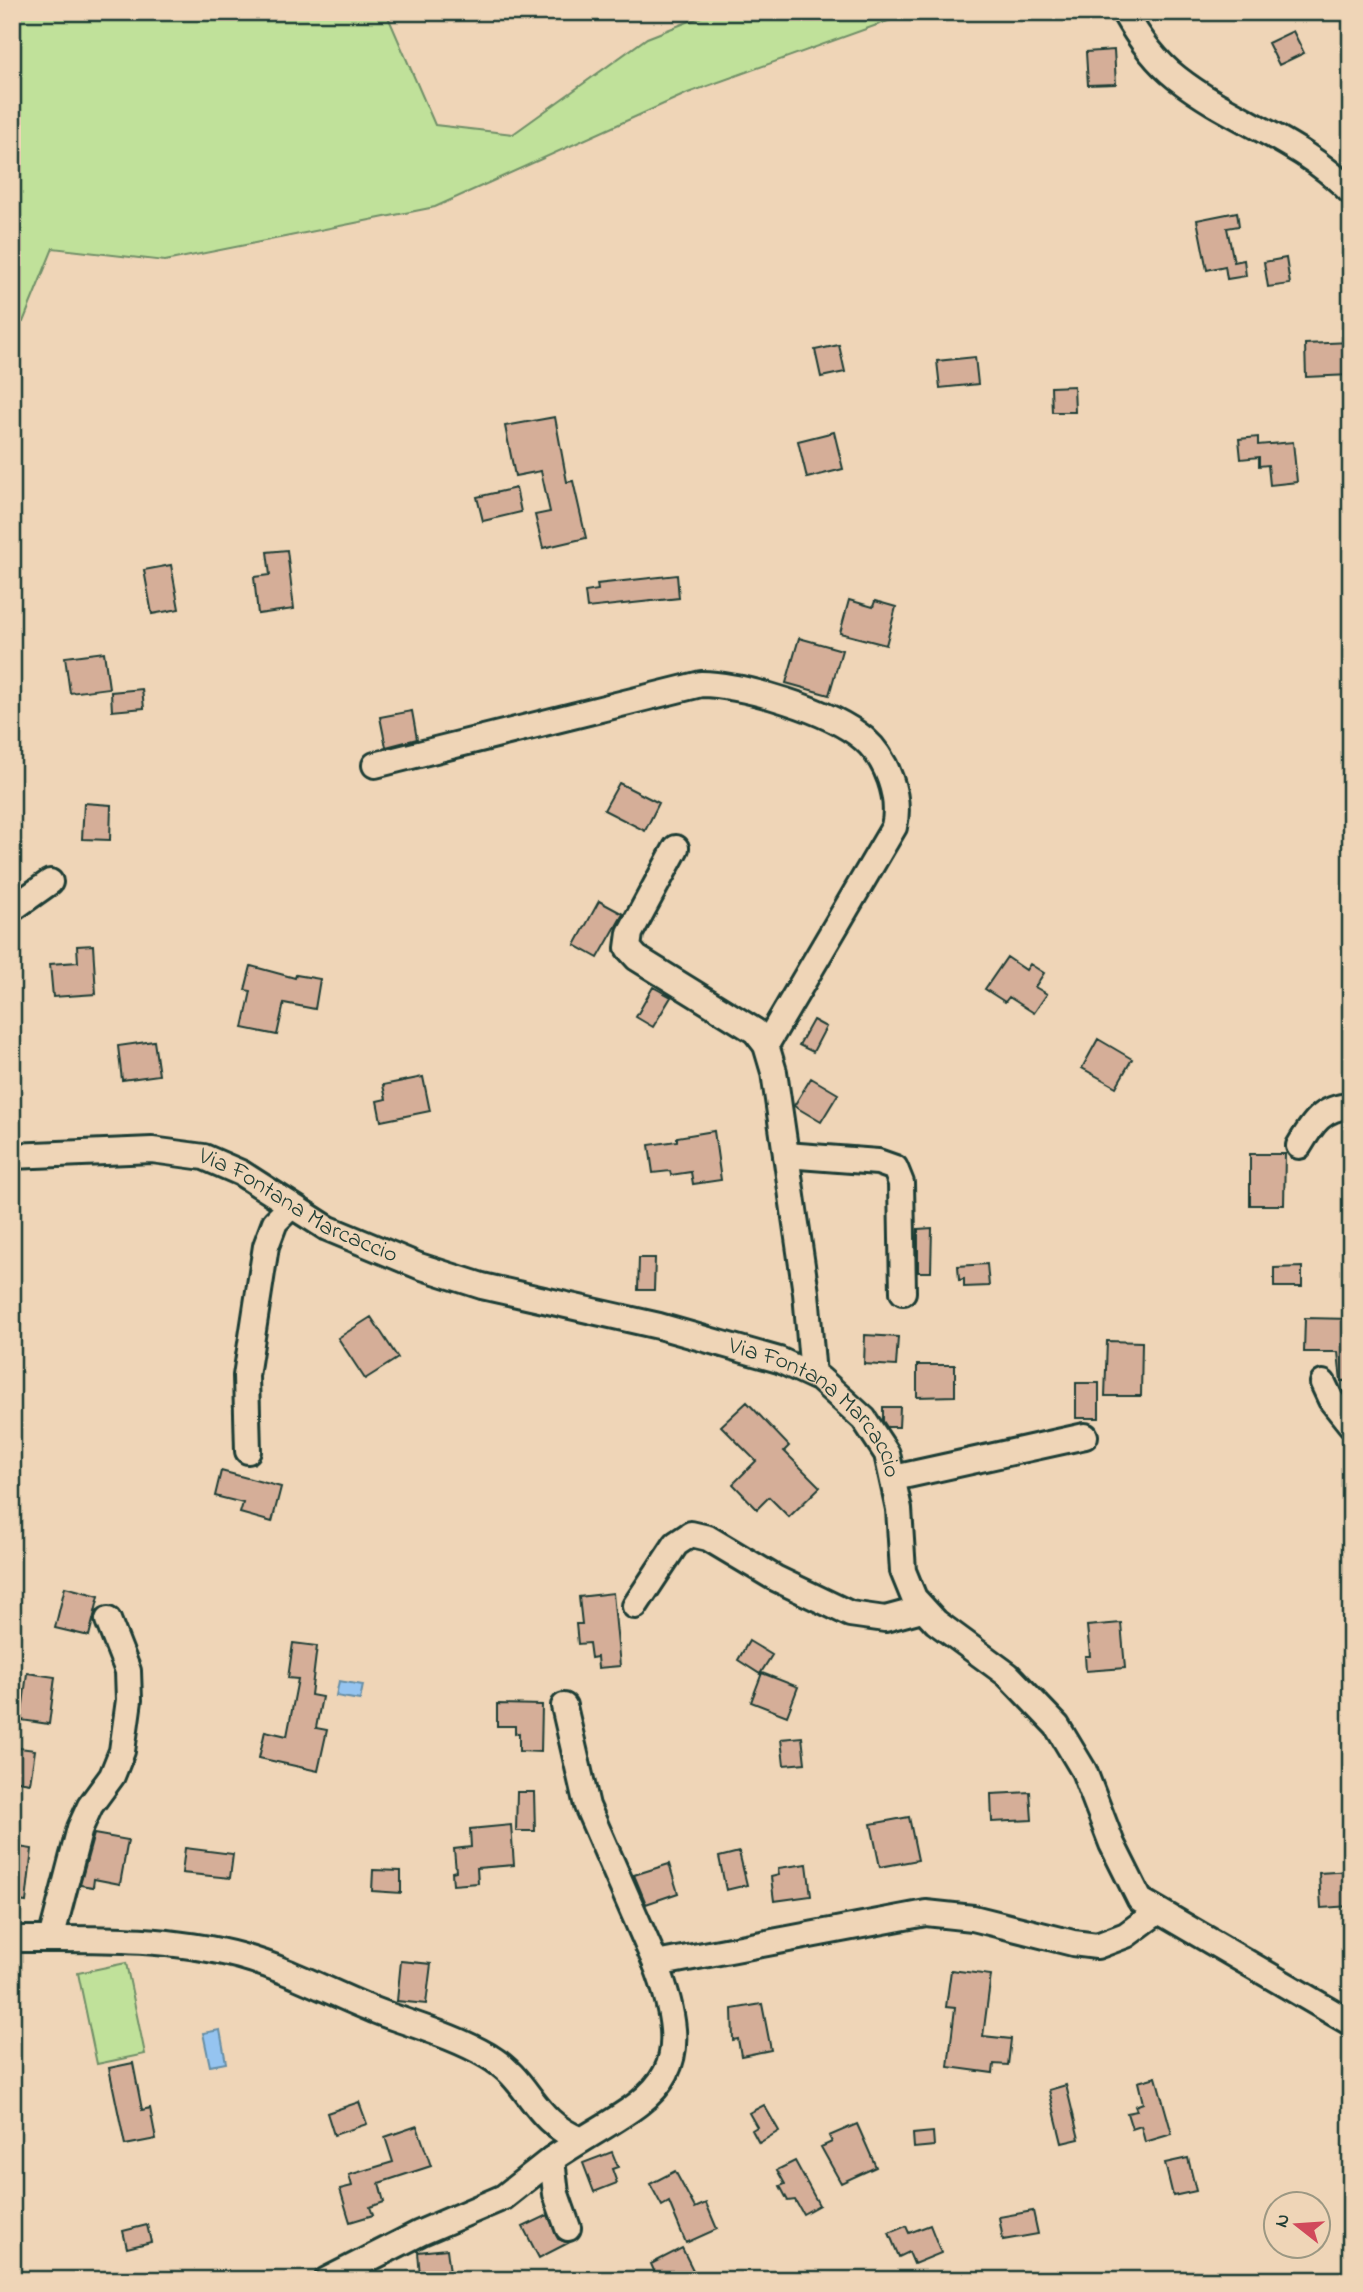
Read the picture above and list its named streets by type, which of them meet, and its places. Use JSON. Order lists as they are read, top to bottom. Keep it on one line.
{"streets":{"street":["Via Fontana Marcaccio"]},"north":"left"}
